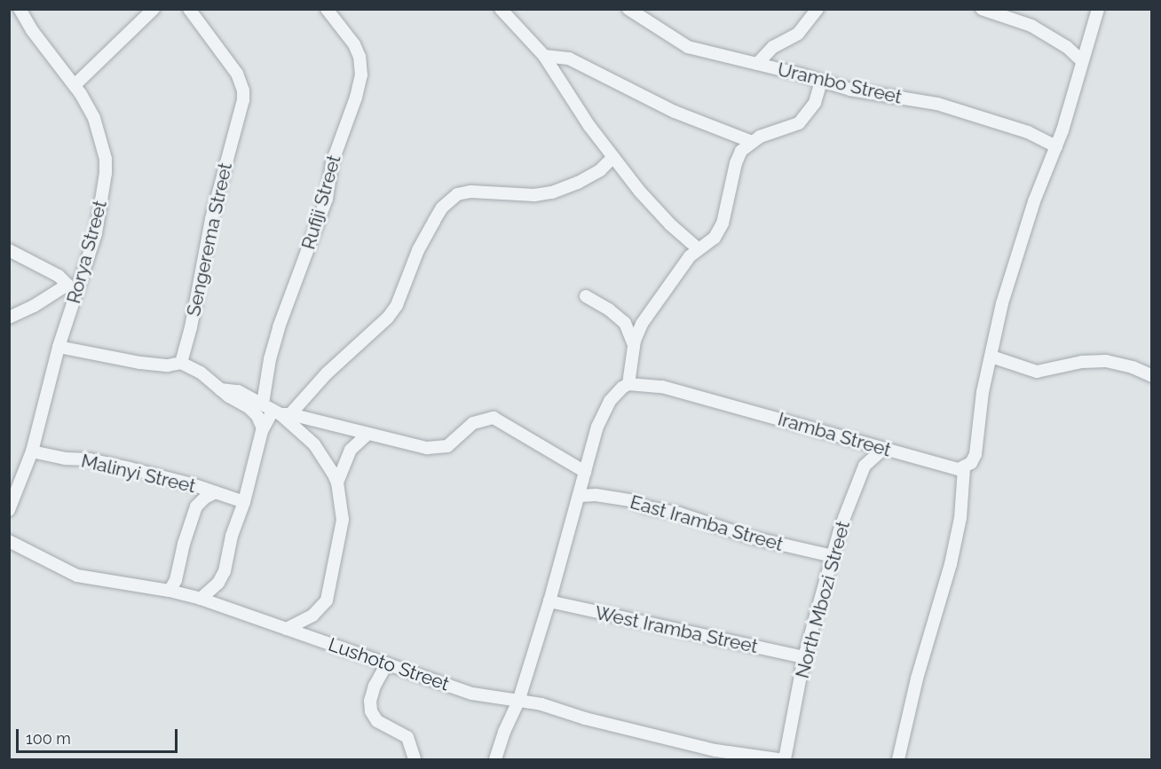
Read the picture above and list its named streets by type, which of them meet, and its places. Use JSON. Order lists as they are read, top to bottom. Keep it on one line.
{"streets":{"street":["Urambo Street","Rufiji Street","Sengerema Street","Rorya Street","Iramba Street","Malinyi Street","East Iramba Street","North Mbozi Street","West Iramba Street","Lushoto Street"]},"crossings":[["Rufiji Street","Malinyi Street"],["Rufiji Street","Lushoto Street"],["Rorya Street","Malinyi Street"],["Iramba Street","North Mbozi Street"],["East Iramba Street","North Mbozi Street"],["North Mbozi Street","West Iramba Street"]],"scale_bar":"100 m"}
